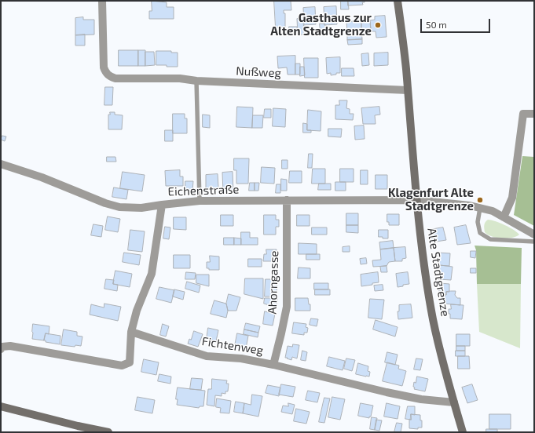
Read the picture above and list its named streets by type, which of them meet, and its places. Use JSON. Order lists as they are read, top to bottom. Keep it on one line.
{"streets":{"street":["Nußweg","Eichenstraße","Alte Stadtgrenze","Ahorngasse","Fichtenweg"]},"crossings":[["Nußweg","Alte Stadtgrenze"],["Eichenstraße","Alte Stadtgrenze"],["Eichenstraße","Ahorngasse"],["Alte Stadtgrenze","Fichtenweg"],["Ahorngasse","Fichtenweg"]],"places":["Gasthaus zur Alten Stadtgrenze","Klagenfurt Alte Stadtgrenze"],"scale_bar":"50 m"}
